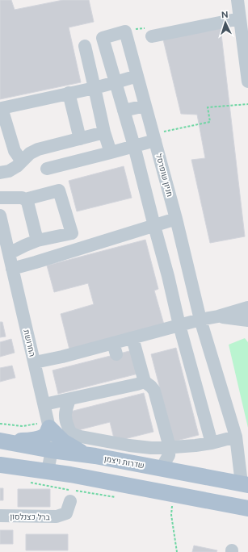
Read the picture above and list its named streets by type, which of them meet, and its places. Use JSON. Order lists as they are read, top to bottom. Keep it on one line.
{"streets":{"main road":["שדרות ויצמן"],"street":["חניון שופרסל","החרושת","ברל כצנלסון"]},"crossings":[["חניון שופרסל","שדרות ויצמן"],["החרושת","שדרות ויצמן"]],"north":"top"}
